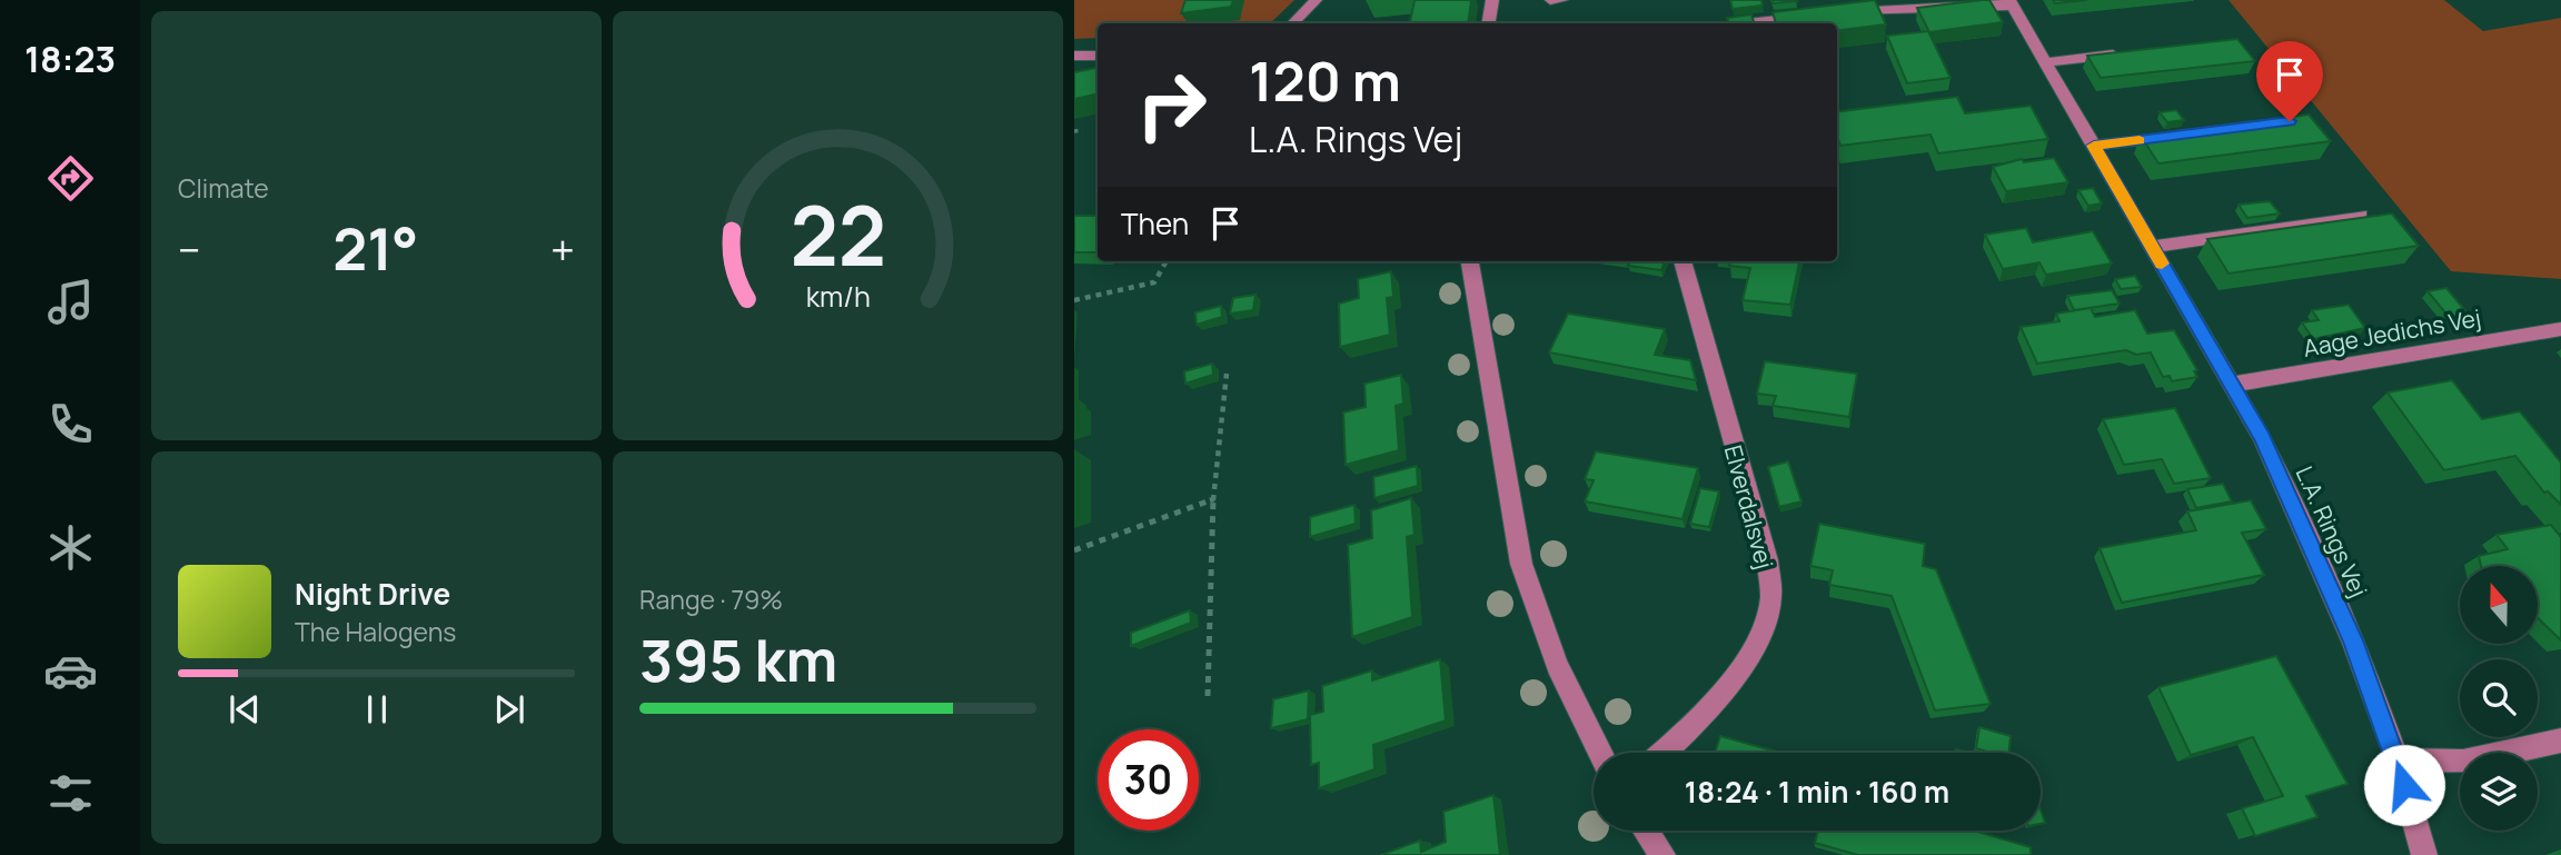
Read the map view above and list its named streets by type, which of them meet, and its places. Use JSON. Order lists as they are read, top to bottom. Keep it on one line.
{"streets":{"street":["Aage Jedichs Vej","Elverdalsvej","L.A. Rings Vej"]},"crossings":[["Aage Jedichs Vej","L.A. Rings Vej"]],"north":"top","page":{"tabs":"18:23","tile":["Climate",["Range · 79%","395 km"]],"turn":["120 m","L.A. Rings Vej"],"then":"Then","heat":["−","21°","+"],"song":["Night Drive","The Halogens"],"limit":"30","trip":"18:24 · 1 min · 160 m","gauge":["22","km/h"]}}
